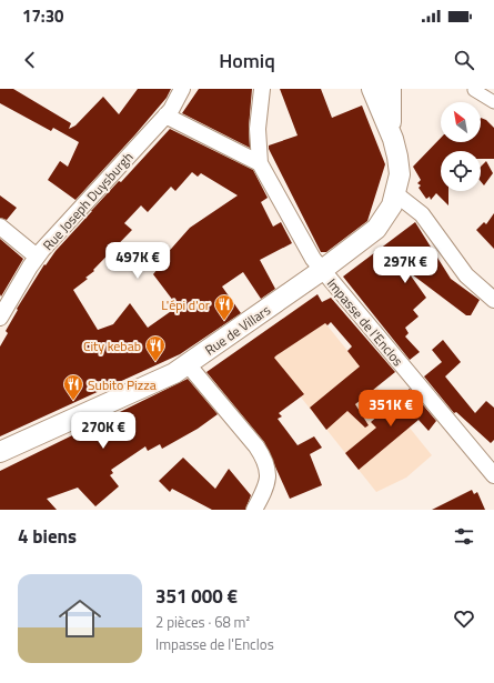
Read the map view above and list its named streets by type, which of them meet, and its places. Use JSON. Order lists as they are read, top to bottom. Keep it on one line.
{"streets":{"street":["Rue Joseph Duysburgh","Impasse de l'Enclos","Rue de Villars"]},"crossings":[["Impasse de l'Enclos","Rue de Villars"]],"places":{"restaurant":["L'épi d'or","City kebab","Subito Pizza"]},"north":"top left","page":{"status":"17:30","header":"Homiq","price":["497K €","297K €","351K €","270K €"],"heading":"4 biens","list":[{"name":"351 000 €","note":"2 pièces · 68 m² · Impasse de l'Enclos"}]}}
